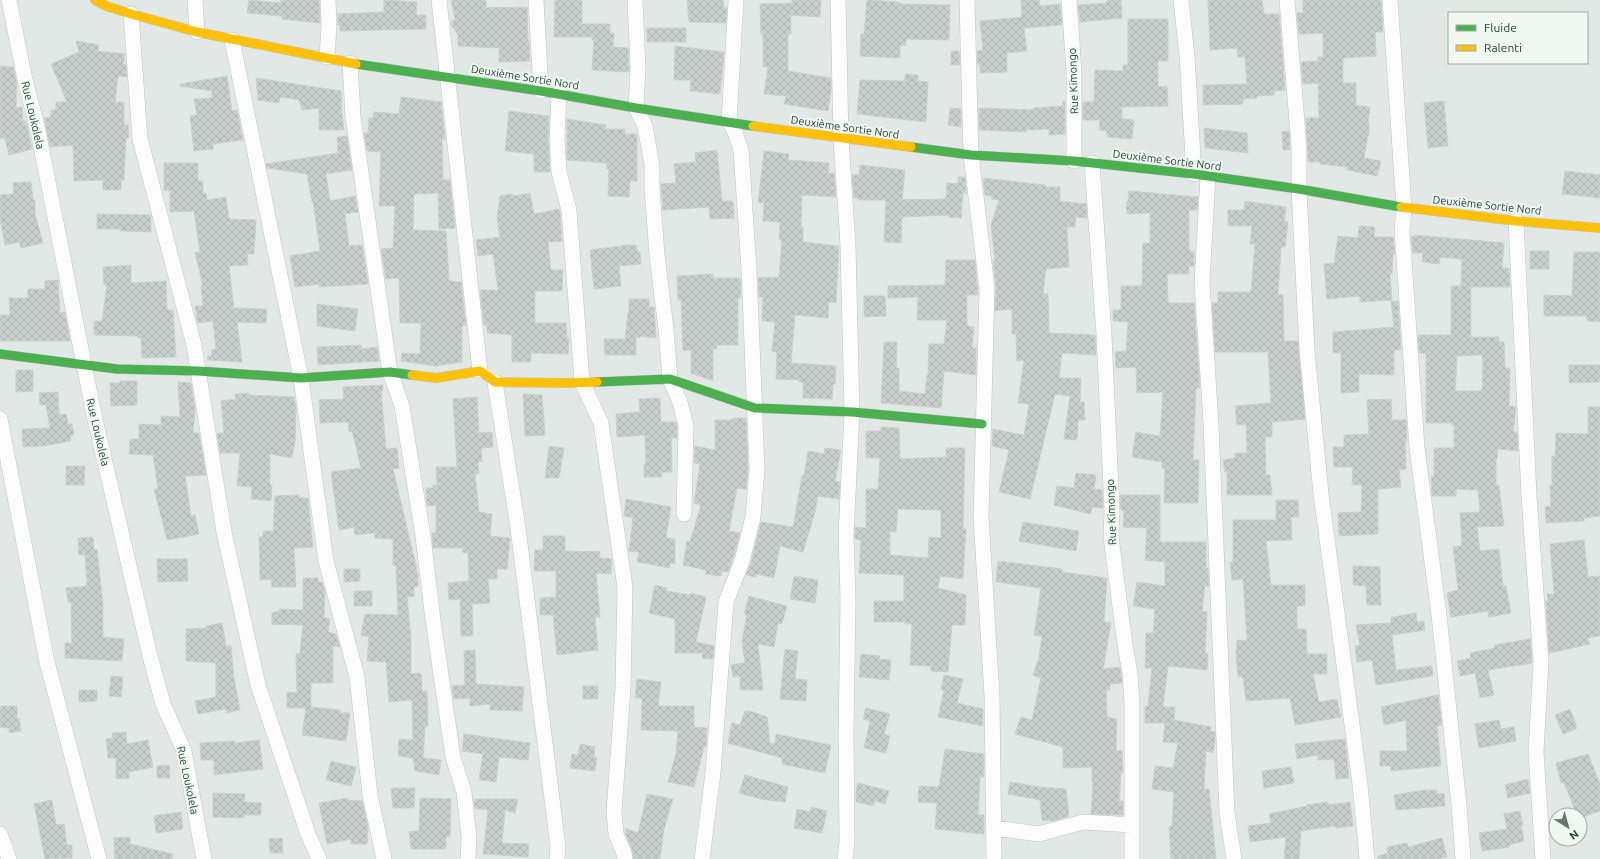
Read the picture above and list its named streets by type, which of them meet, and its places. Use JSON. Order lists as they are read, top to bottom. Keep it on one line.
{"streets":{"main road":["Deuxième Sortie Nord"],"street":["Rue Kimongo","Rue Loukolela"]},"crossings":[["Deuxième Sortie Nord","Rue Kimongo"]],"legend":["Fluide","Ralenti"],"north":"bottom right"}
